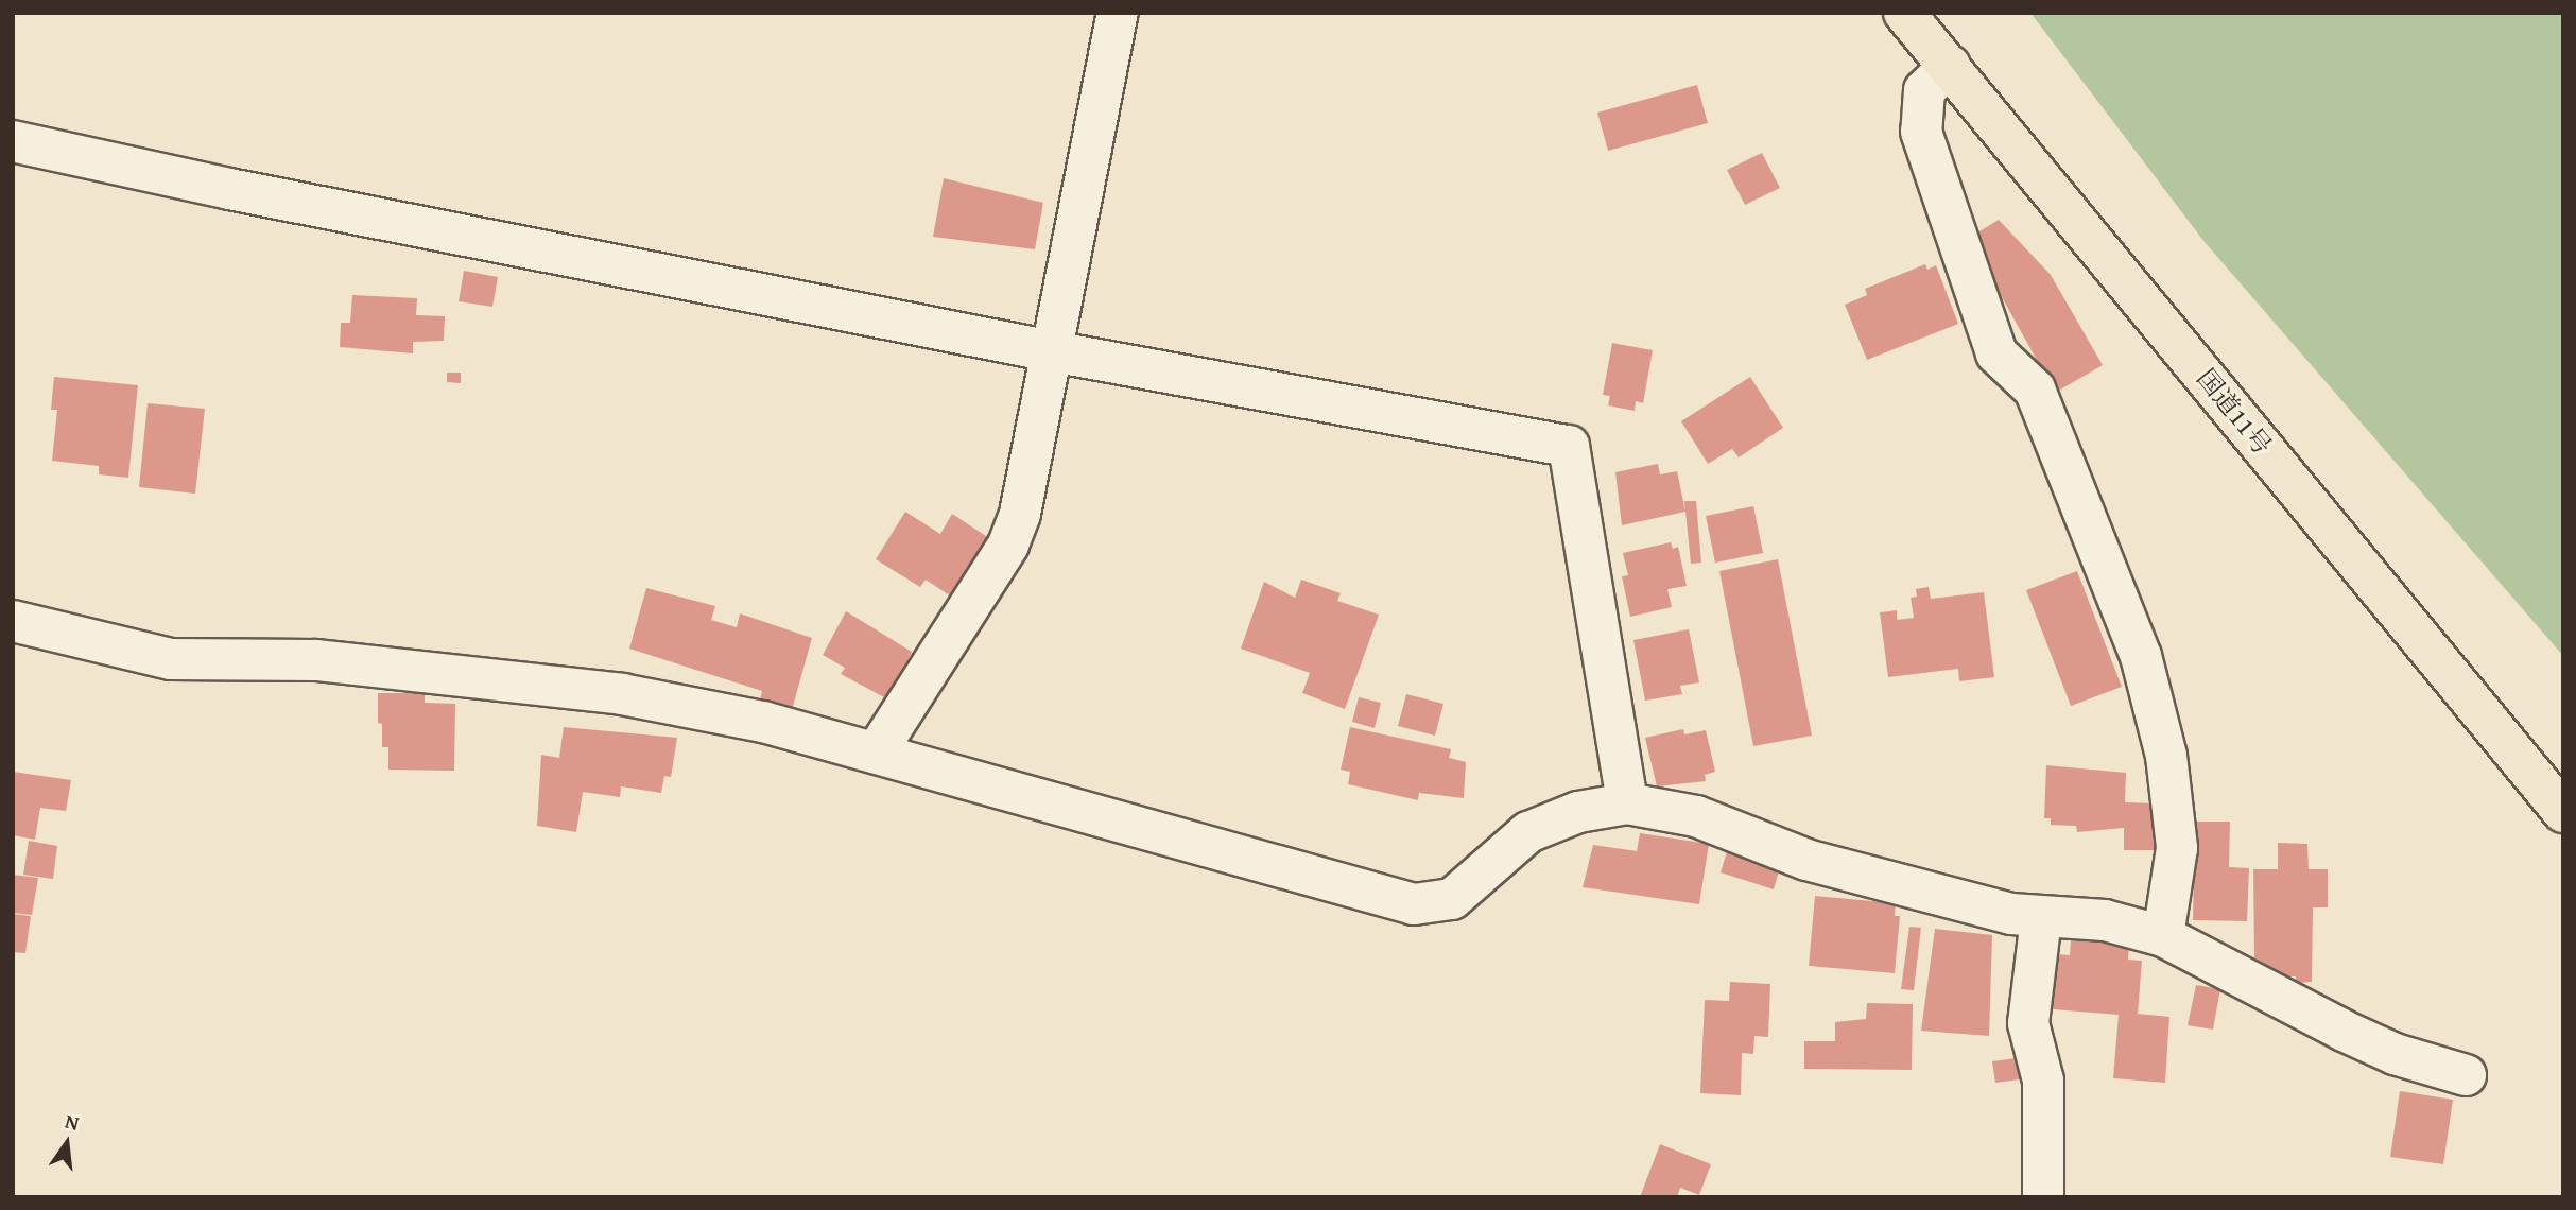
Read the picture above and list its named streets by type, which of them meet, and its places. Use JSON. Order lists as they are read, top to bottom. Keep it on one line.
{"streets":{"highway":["国道11号"]},"north":"top"}
